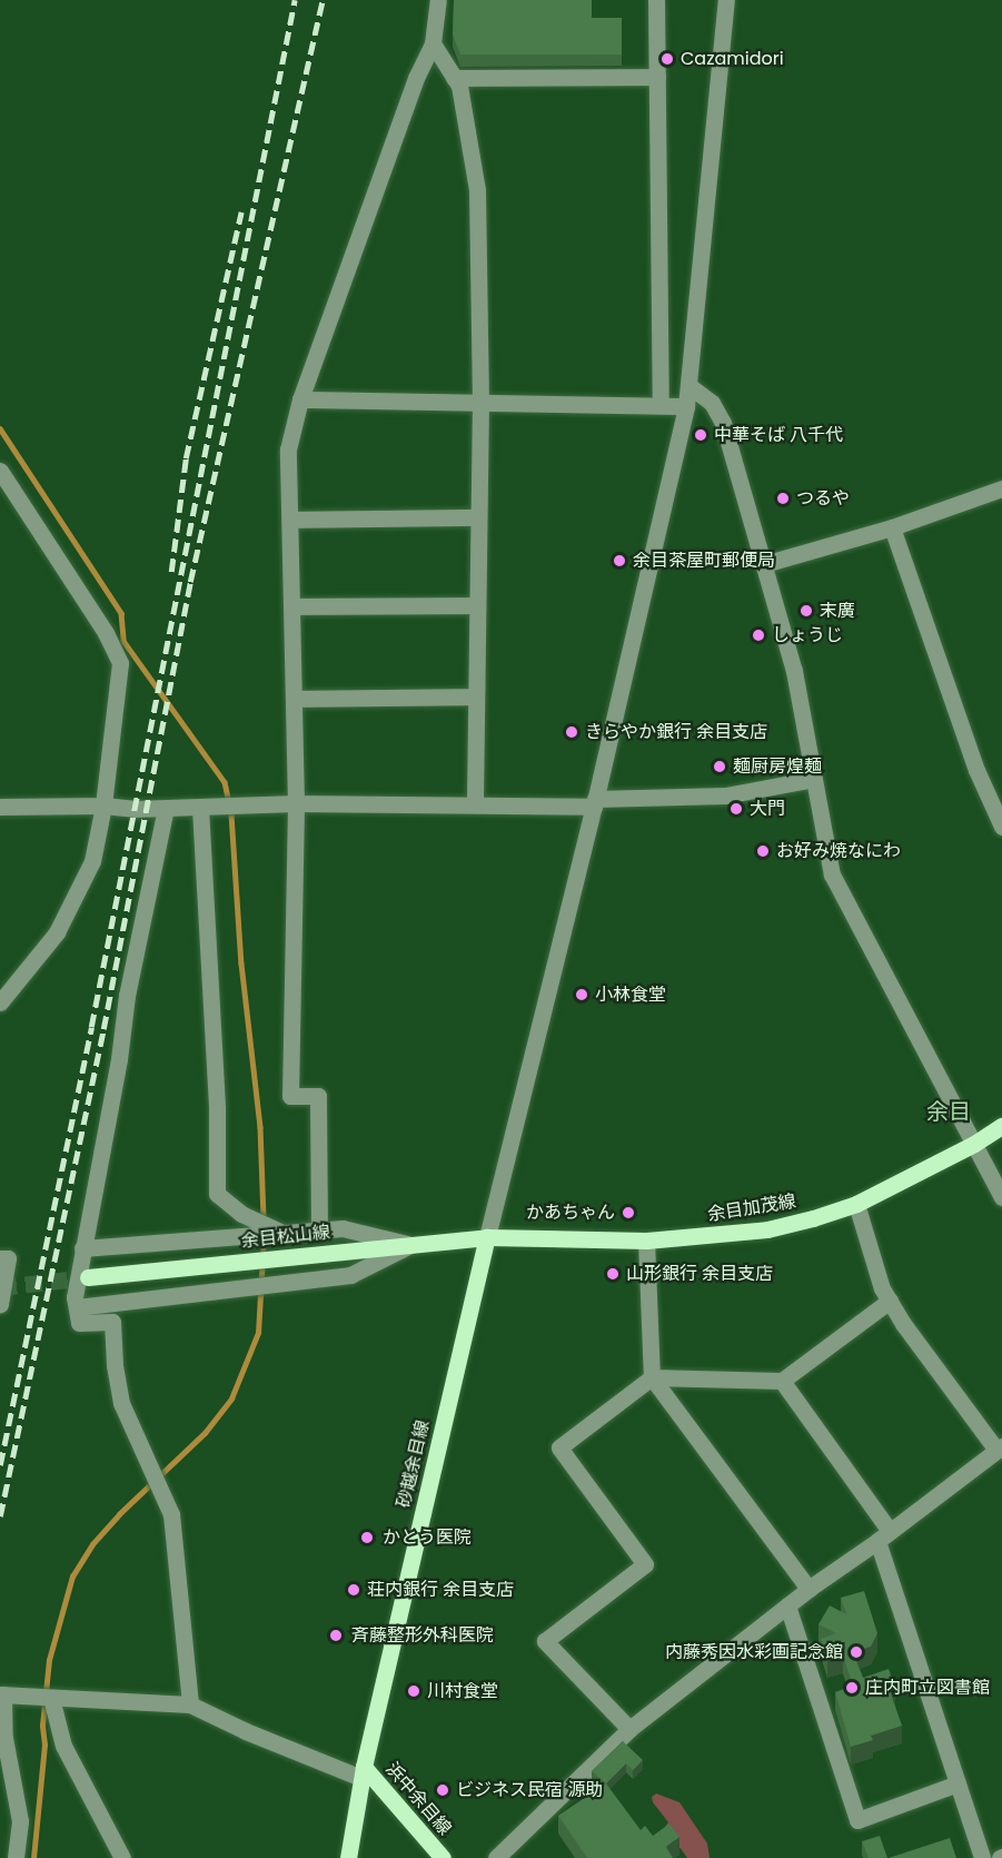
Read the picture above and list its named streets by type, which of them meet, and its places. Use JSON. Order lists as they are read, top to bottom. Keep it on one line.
{"streets":{"main road":["余目加茂線","余目松山線","砂越余目線","浜中余目線"]},"crossings":[["余目加茂線","余目松山線"],["余目加茂線","砂越余目線"],["余目松山線","砂越余目線"],["砂越余目線","浜中余目線"]],"districts":["余目"],"places":["Cazamidori","中華そば 八千代","つるや","余目茶屋町郵便局","末廣","しょうじ","きらやか銀行 余目支店","麺厨房煌麺","大門","お好み焼なにわ","小林食堂","かあちゃん","山形銀行 余目支店","かとう医院","荘内銀行 余目支店","斉藤整形外科医院","内藤秀因水彩画記念館","庄内町立図書館","川村食堂","ビジネス民宿 源助"]}
